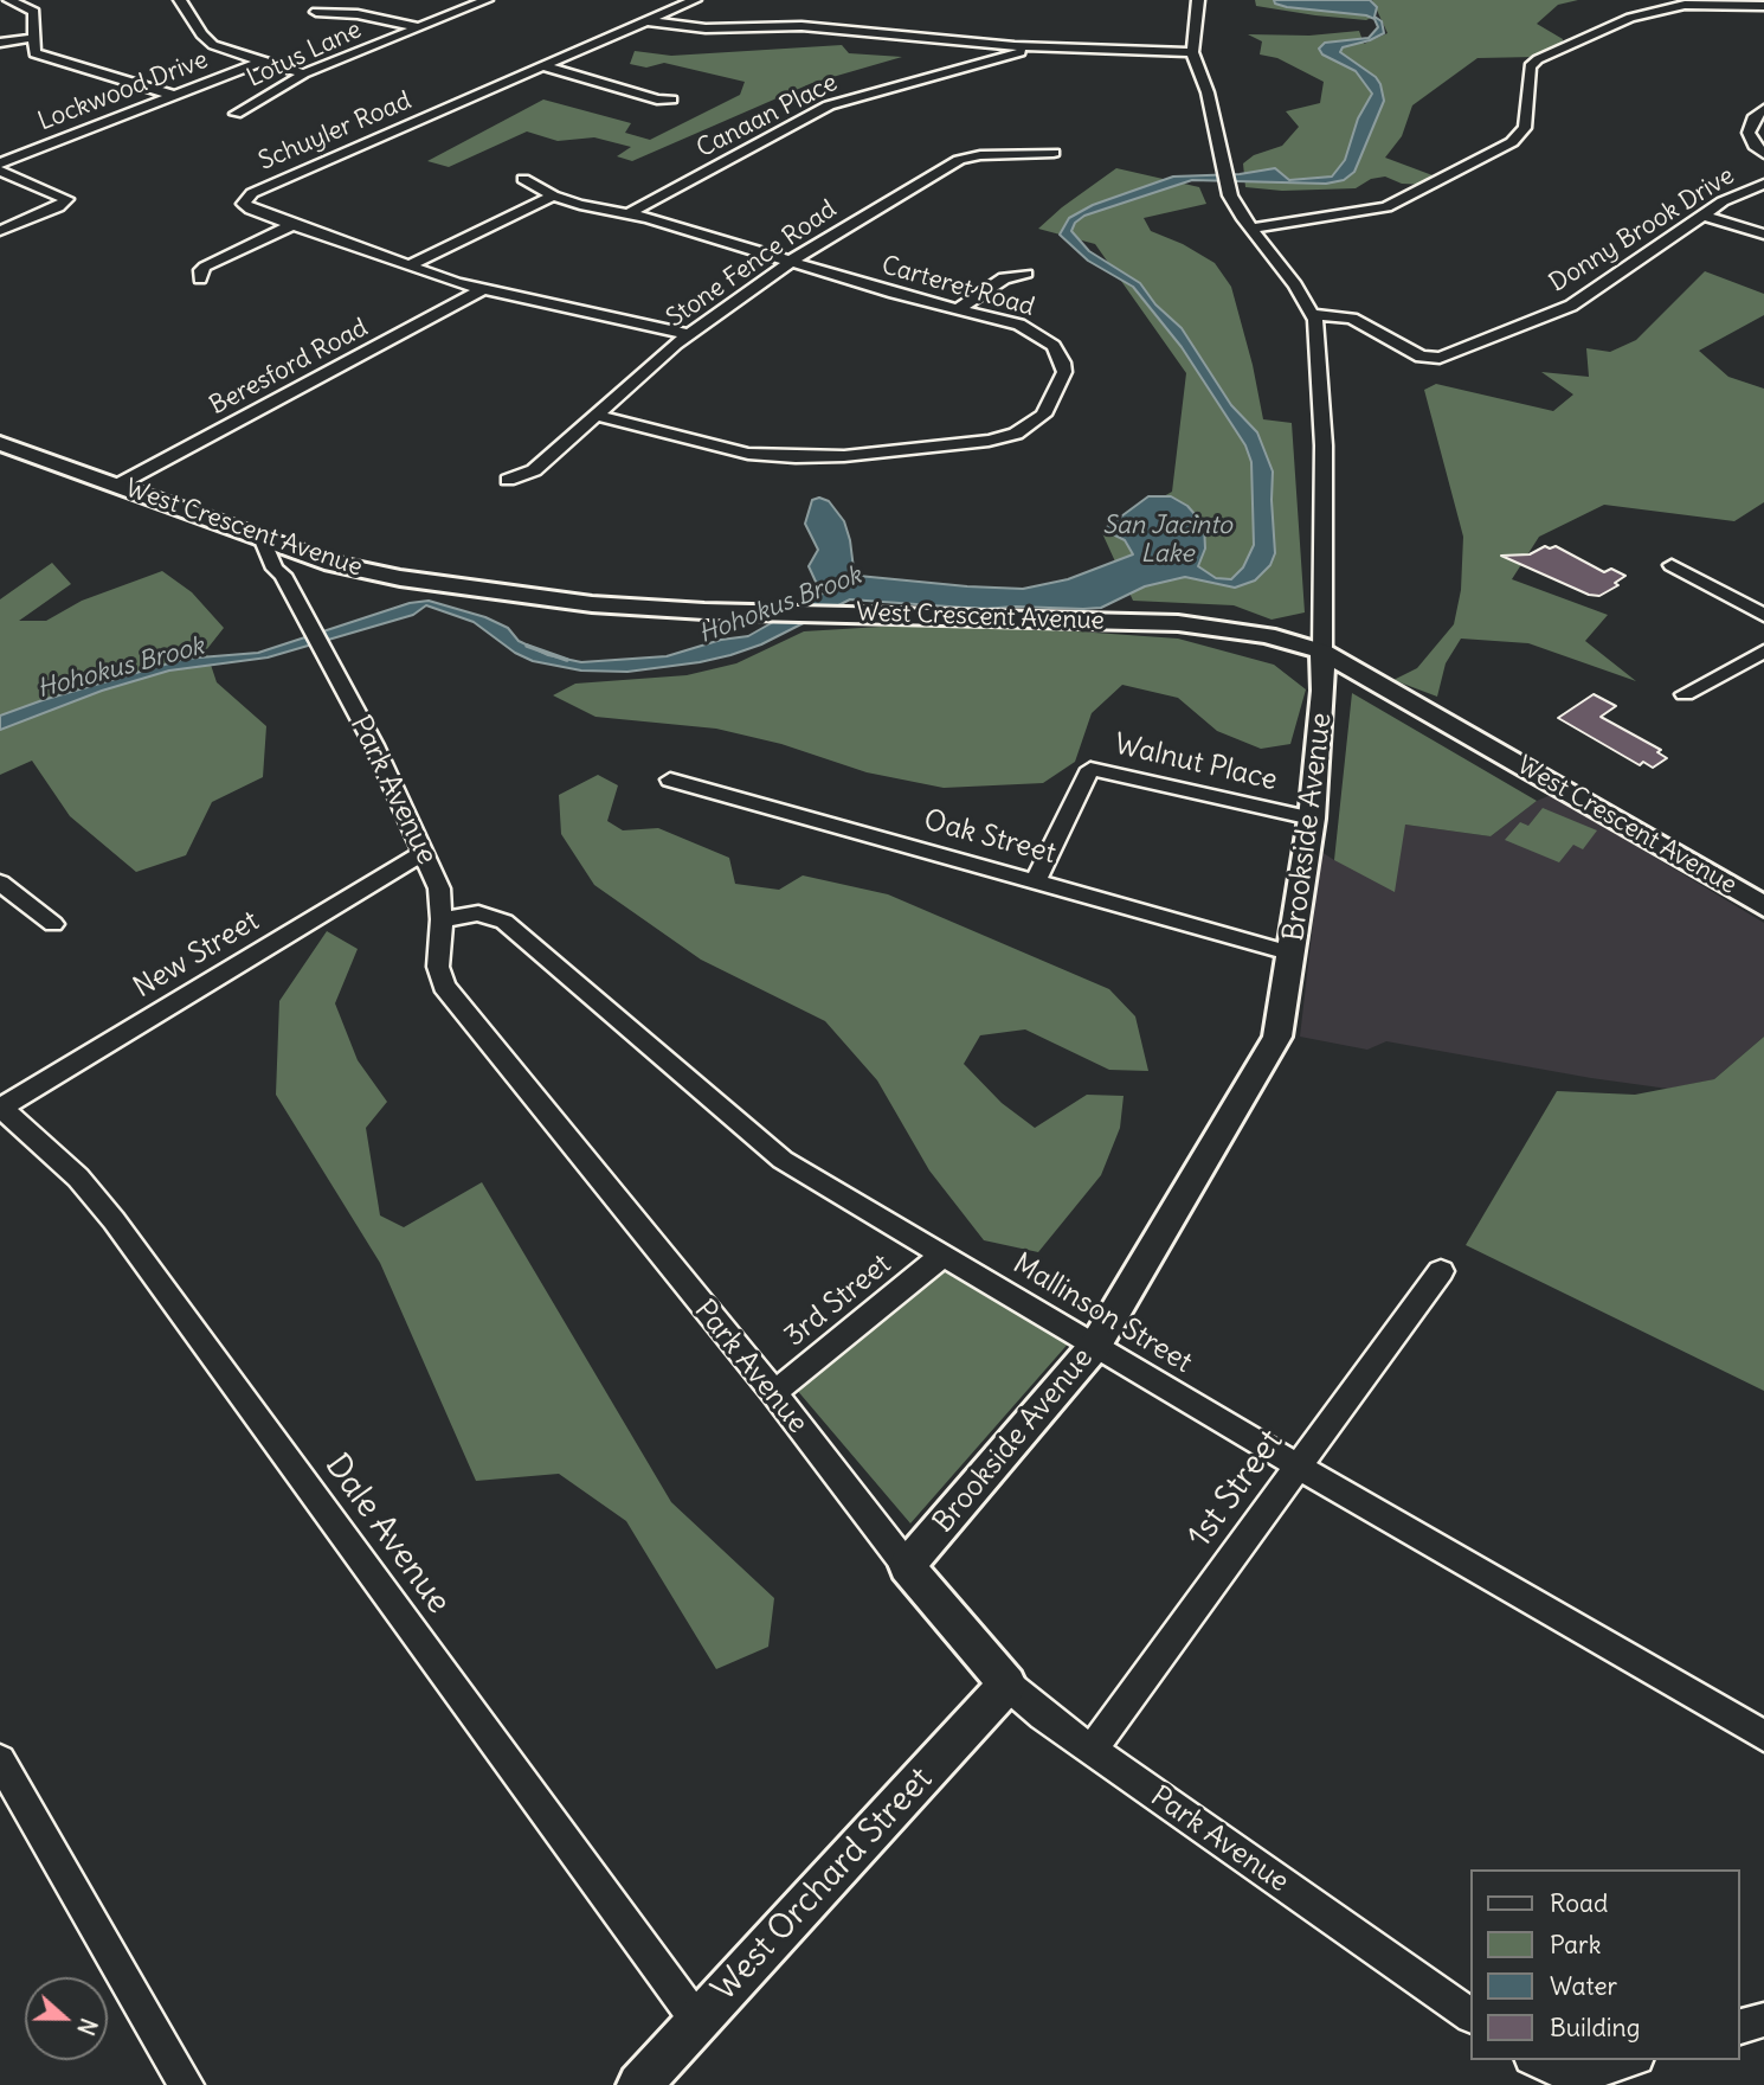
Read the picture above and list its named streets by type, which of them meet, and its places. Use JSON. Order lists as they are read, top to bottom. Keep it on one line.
{"streets":{"main road":["West Crescent Avenue","Park Avenue","Brookside Avenue","West Orchard Street"],"street":["Lotus Lane","Lockwood Drive","Canaan Place","Schuyler Road","Donny Brook Drive","Stone Fence Road","Carteret Road","Beresford Road","Walnut Place","Oak Street","New Street","3rd Street","Mallinson Street","1st Street","Dale Avenue"]},"crossings":[["Canaan Place","Carteret Road"],["Schuyler Road","Stone Fence Road"],["Schuyler Road","Beresford Road"],["Donny Brook Drive","Brookside Avenue"],["Stone Fence Road","Carteret Road"],["Beresford Road","West Crescent Avenue"],["West Crescent Avenue","Park Avenue"],["West Crescent Avenue","Brookside Avenue"],["Walnut Place","Brookside Avenue"],["Walnut Place","Oak Street"],["Park Avenue","Brookside Avenue"],["Park Avenue","New Street"],["Park Avenue","3rd Street"],["Park Avenue","Mallinson Street"],["Park Avenue","1st Street"],["Park Avenue","West Orchard Street"],["Brookside Avenue","Oak Street"],["Brookside Avenue","Mallinson Street"],["New Street","Dale Avenue"],["3rd Street","Mallinson Street"],["Mallinson Street","1st Street"],["Dale Avenue","West Orchard Street"]],"water":["San Jacinto Lake","Hohokus Brook"],"legend":["Road","Park","Water","Building"],"north":"right"}
